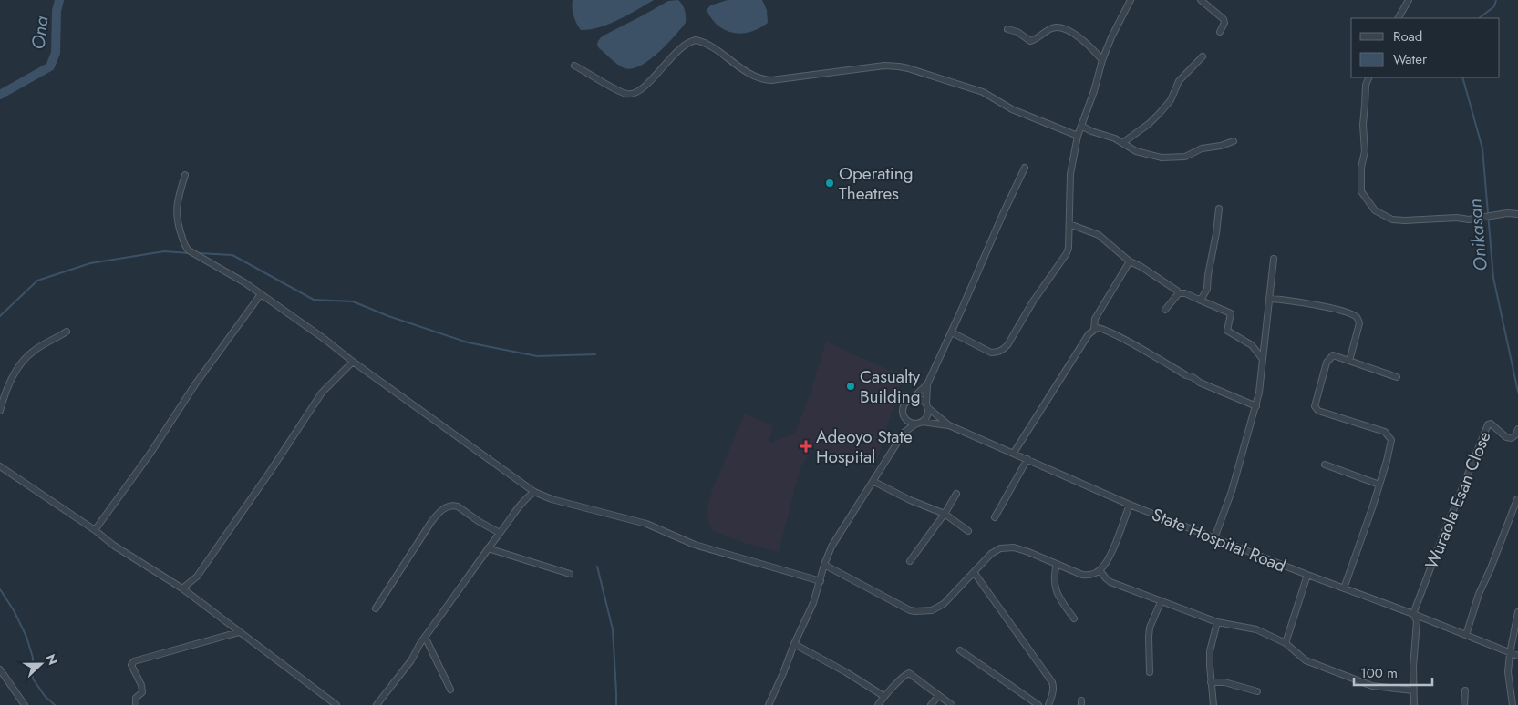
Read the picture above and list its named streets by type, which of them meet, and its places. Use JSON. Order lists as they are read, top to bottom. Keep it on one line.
{"streets":{"street":["Wuraola Esan Close","State Hospital Road"]},"crossings":[["Wuraola Esan Close","State Hospital Road"]],"water":["Ona","Onikasan"],"places":{"other":["Operating Theatres","Casualty Building"],"health":["Adeoyo State Hospital"]},"legend":["Road","Water"],"scale_bar":"100 m","north":"right"}
